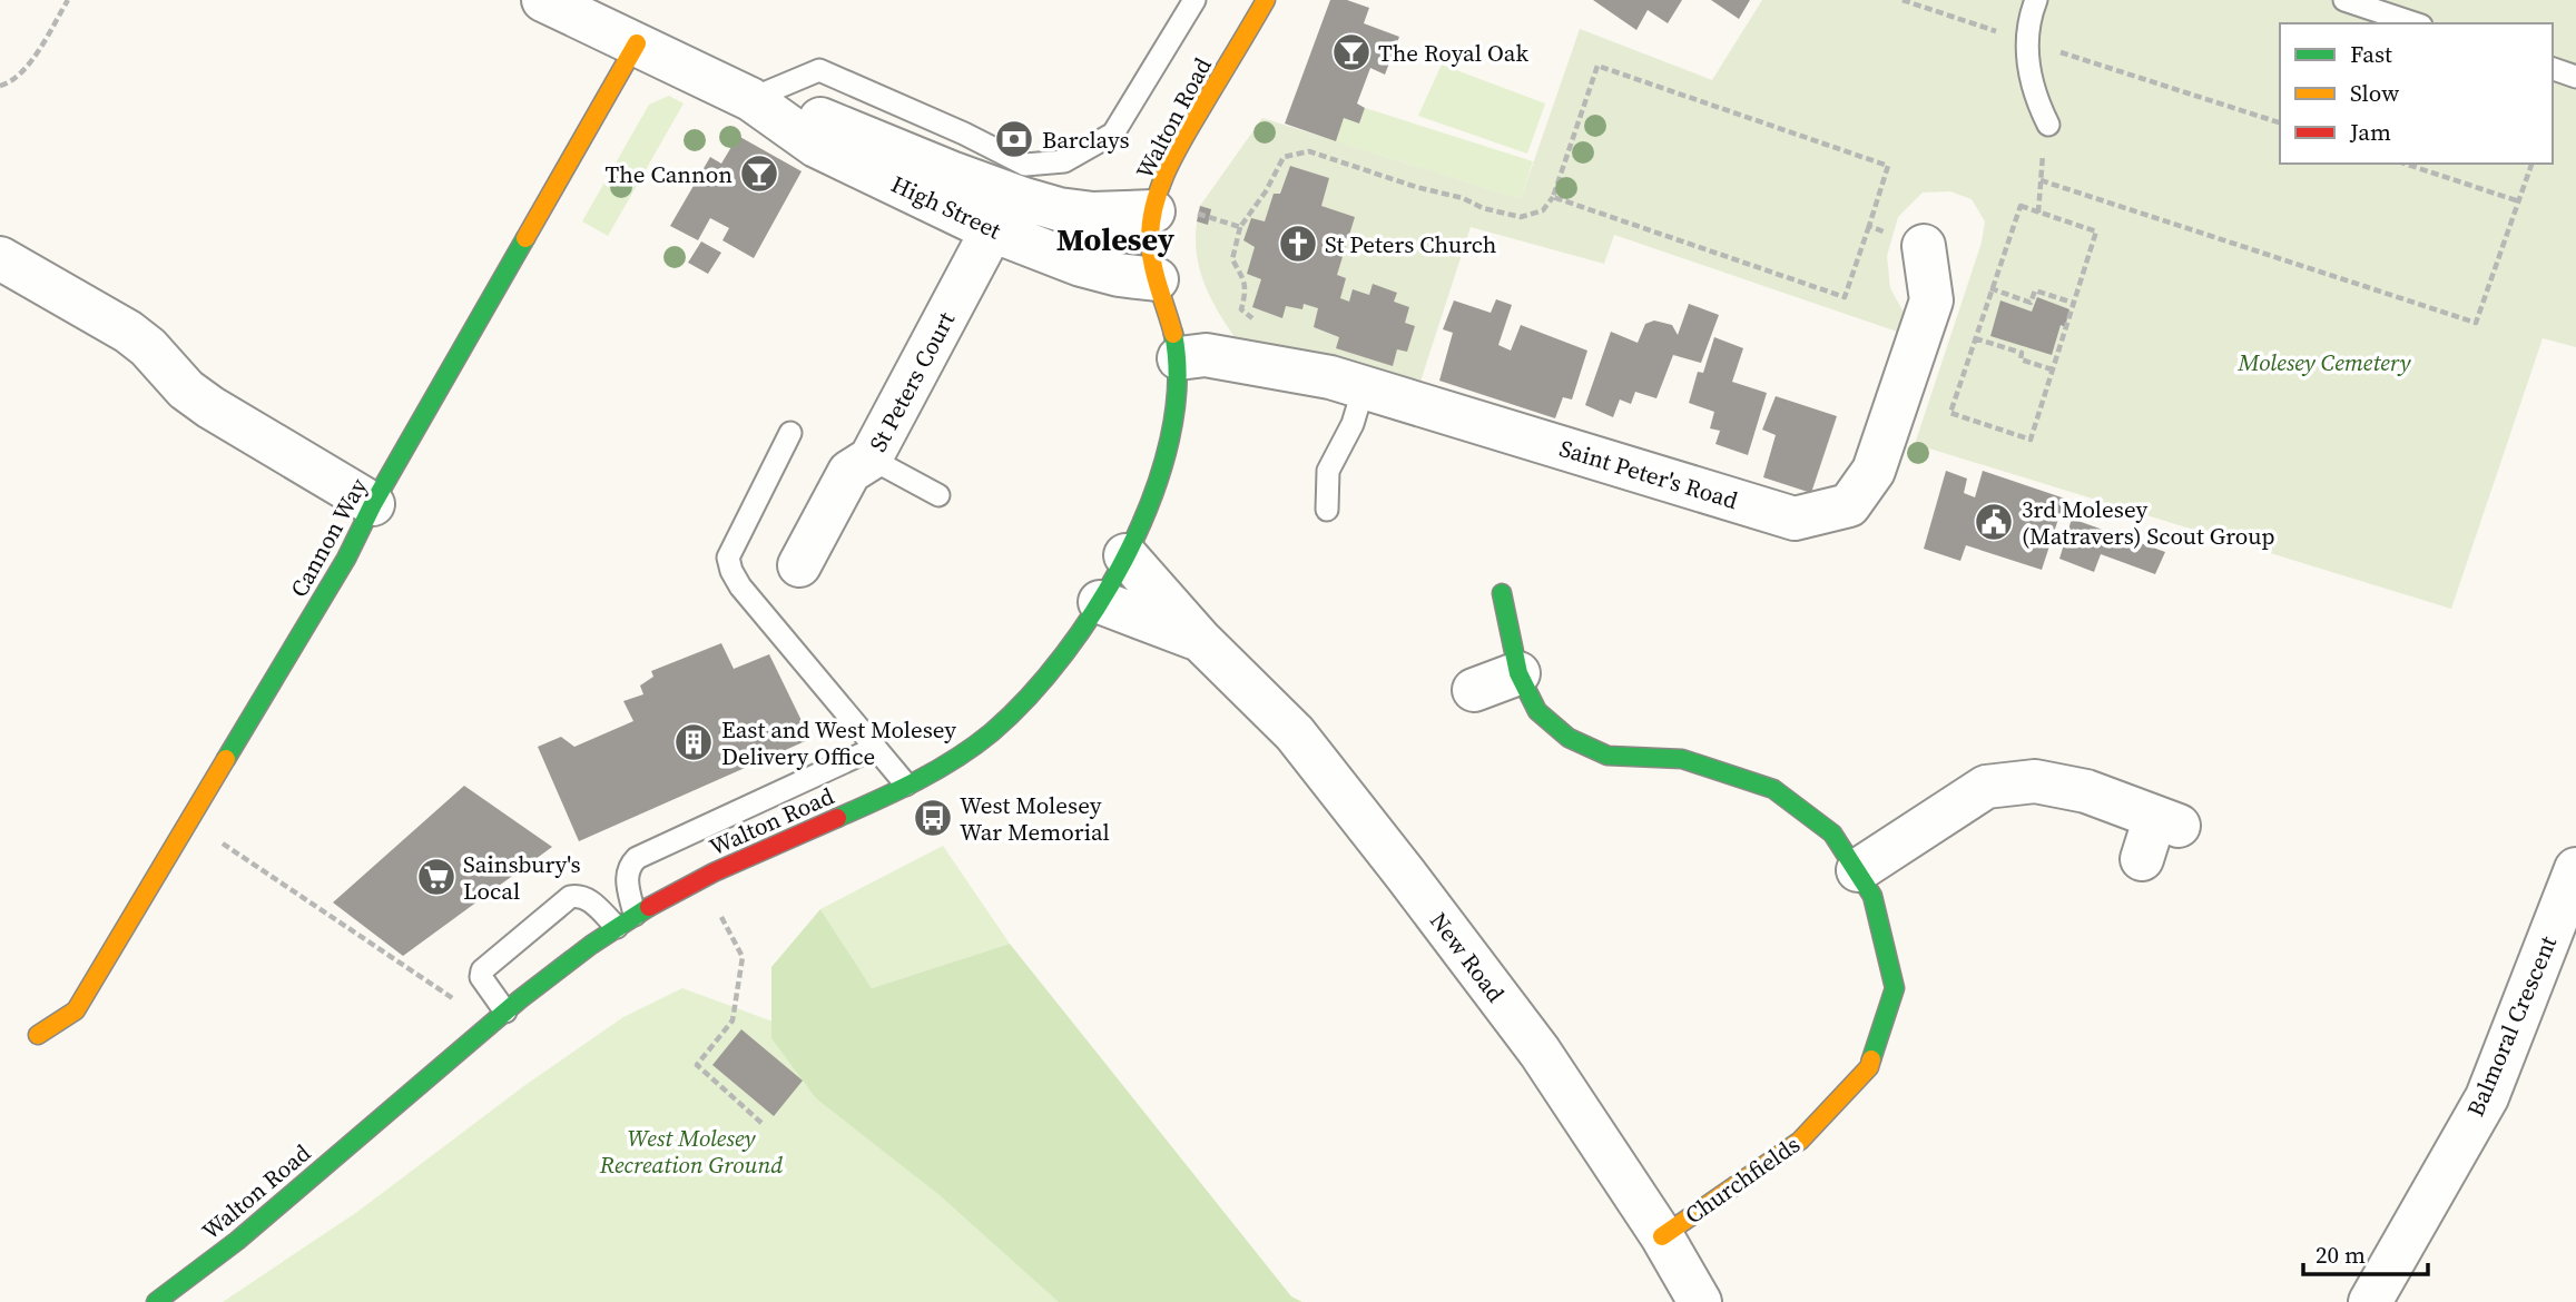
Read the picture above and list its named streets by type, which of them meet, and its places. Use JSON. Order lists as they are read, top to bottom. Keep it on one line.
{"streets":{"street":["Walton Road","High Street","St Peters Court","Saint Peter's Road","Cannon Way","New Road","Balmoral Crescent","Churchfields"]},"crossings":[["Walton Road","High Street"],["Walton Road","Saint Peter's Road"],["Walton Road","New Road"],["High Street","St Peters Court"],["High Street","Cannon Way"],["New Road","Churchfields"]],"districts":["Molesey"],"parks":["Molesey Cemetery","West Molesey Recreation Ground"],"places":{"bar":["The Royal Oak","The Cannon"],"bank":["Barclays"],"church":["St Peters Church"],"public building":["3rd Molesey (Matravers) Scout Group"],"building":["East and West Molesey Delivery Office"],"bus stop":["West Molesey War Memorial"],"supermarket":["Sainsbury's Local"]},"legend":["Fast","Slow","Jam"],"scale_bar":"20 m"}
